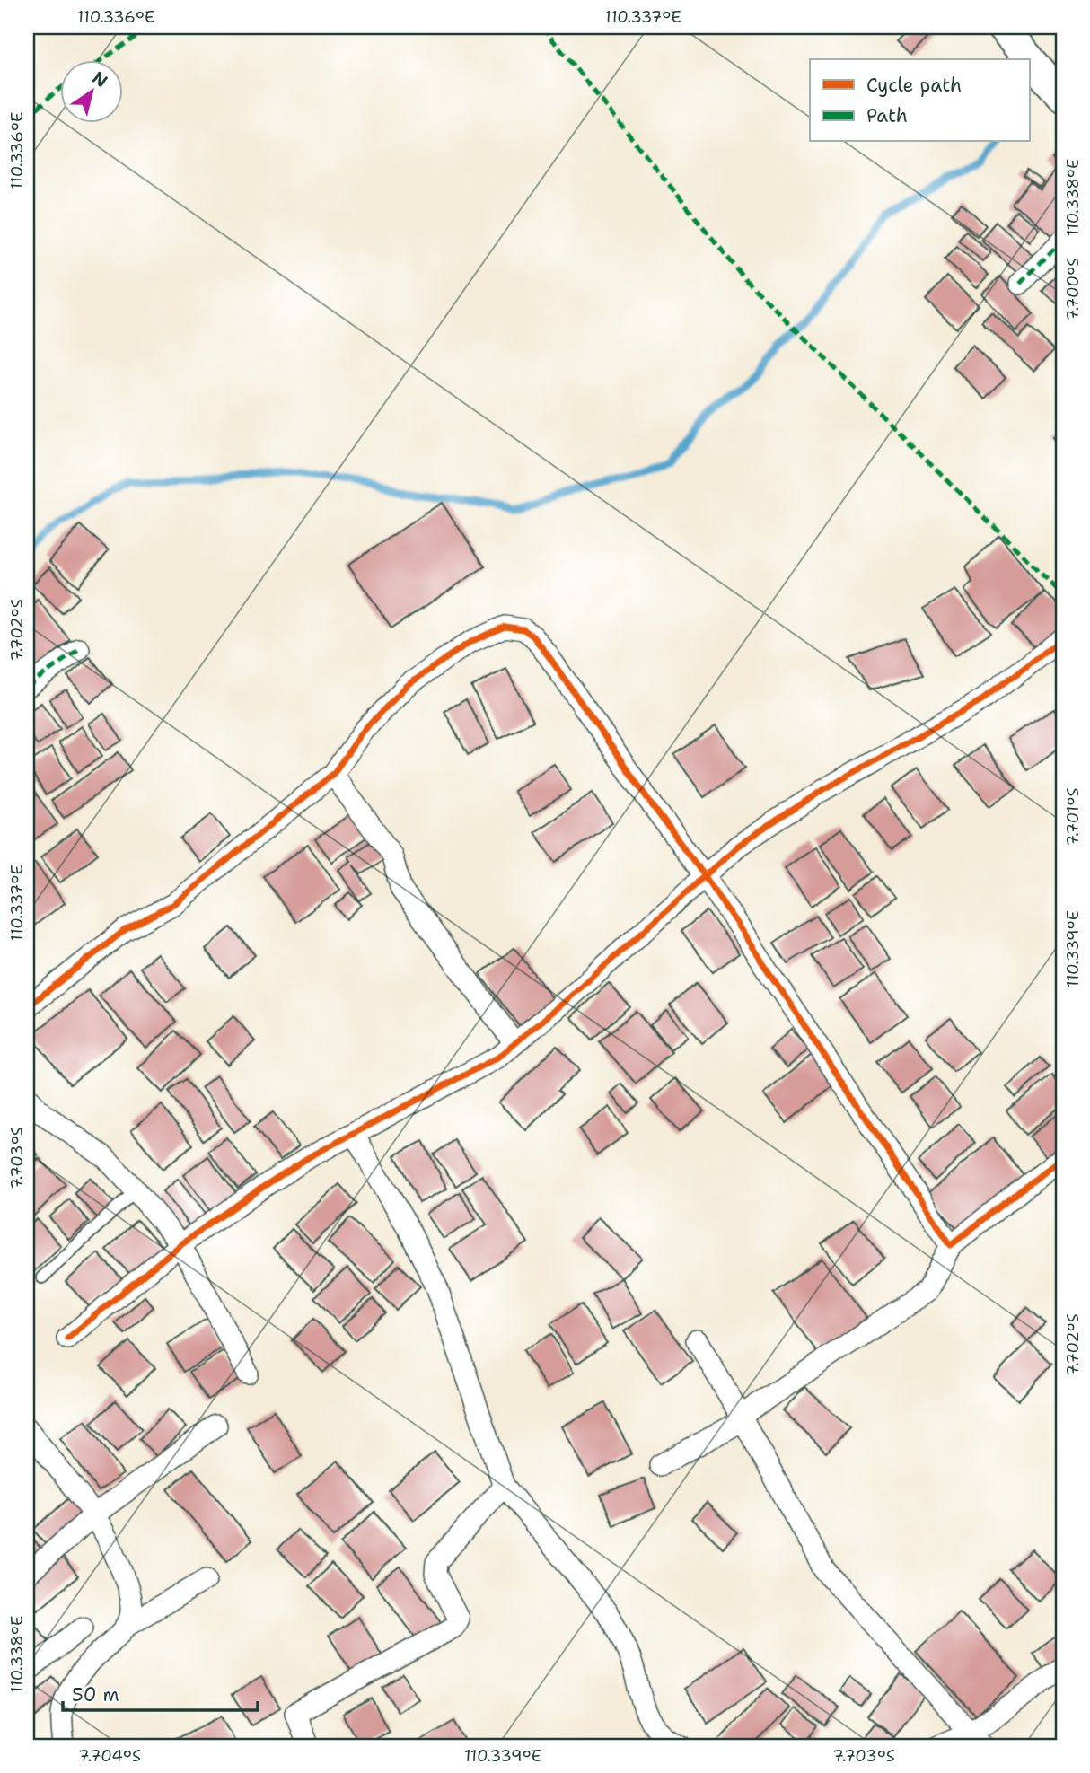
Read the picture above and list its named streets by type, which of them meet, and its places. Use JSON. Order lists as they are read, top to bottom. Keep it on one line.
{"legend":["Cycle path","Path"],"scale_bar":"50 m","north":"top right","coordinates":["110.336°E","110.337°E","110.338°E","7.700°S","7.702°S","7.701°S","110.339°E","7.703°S","7.704°S"]}
